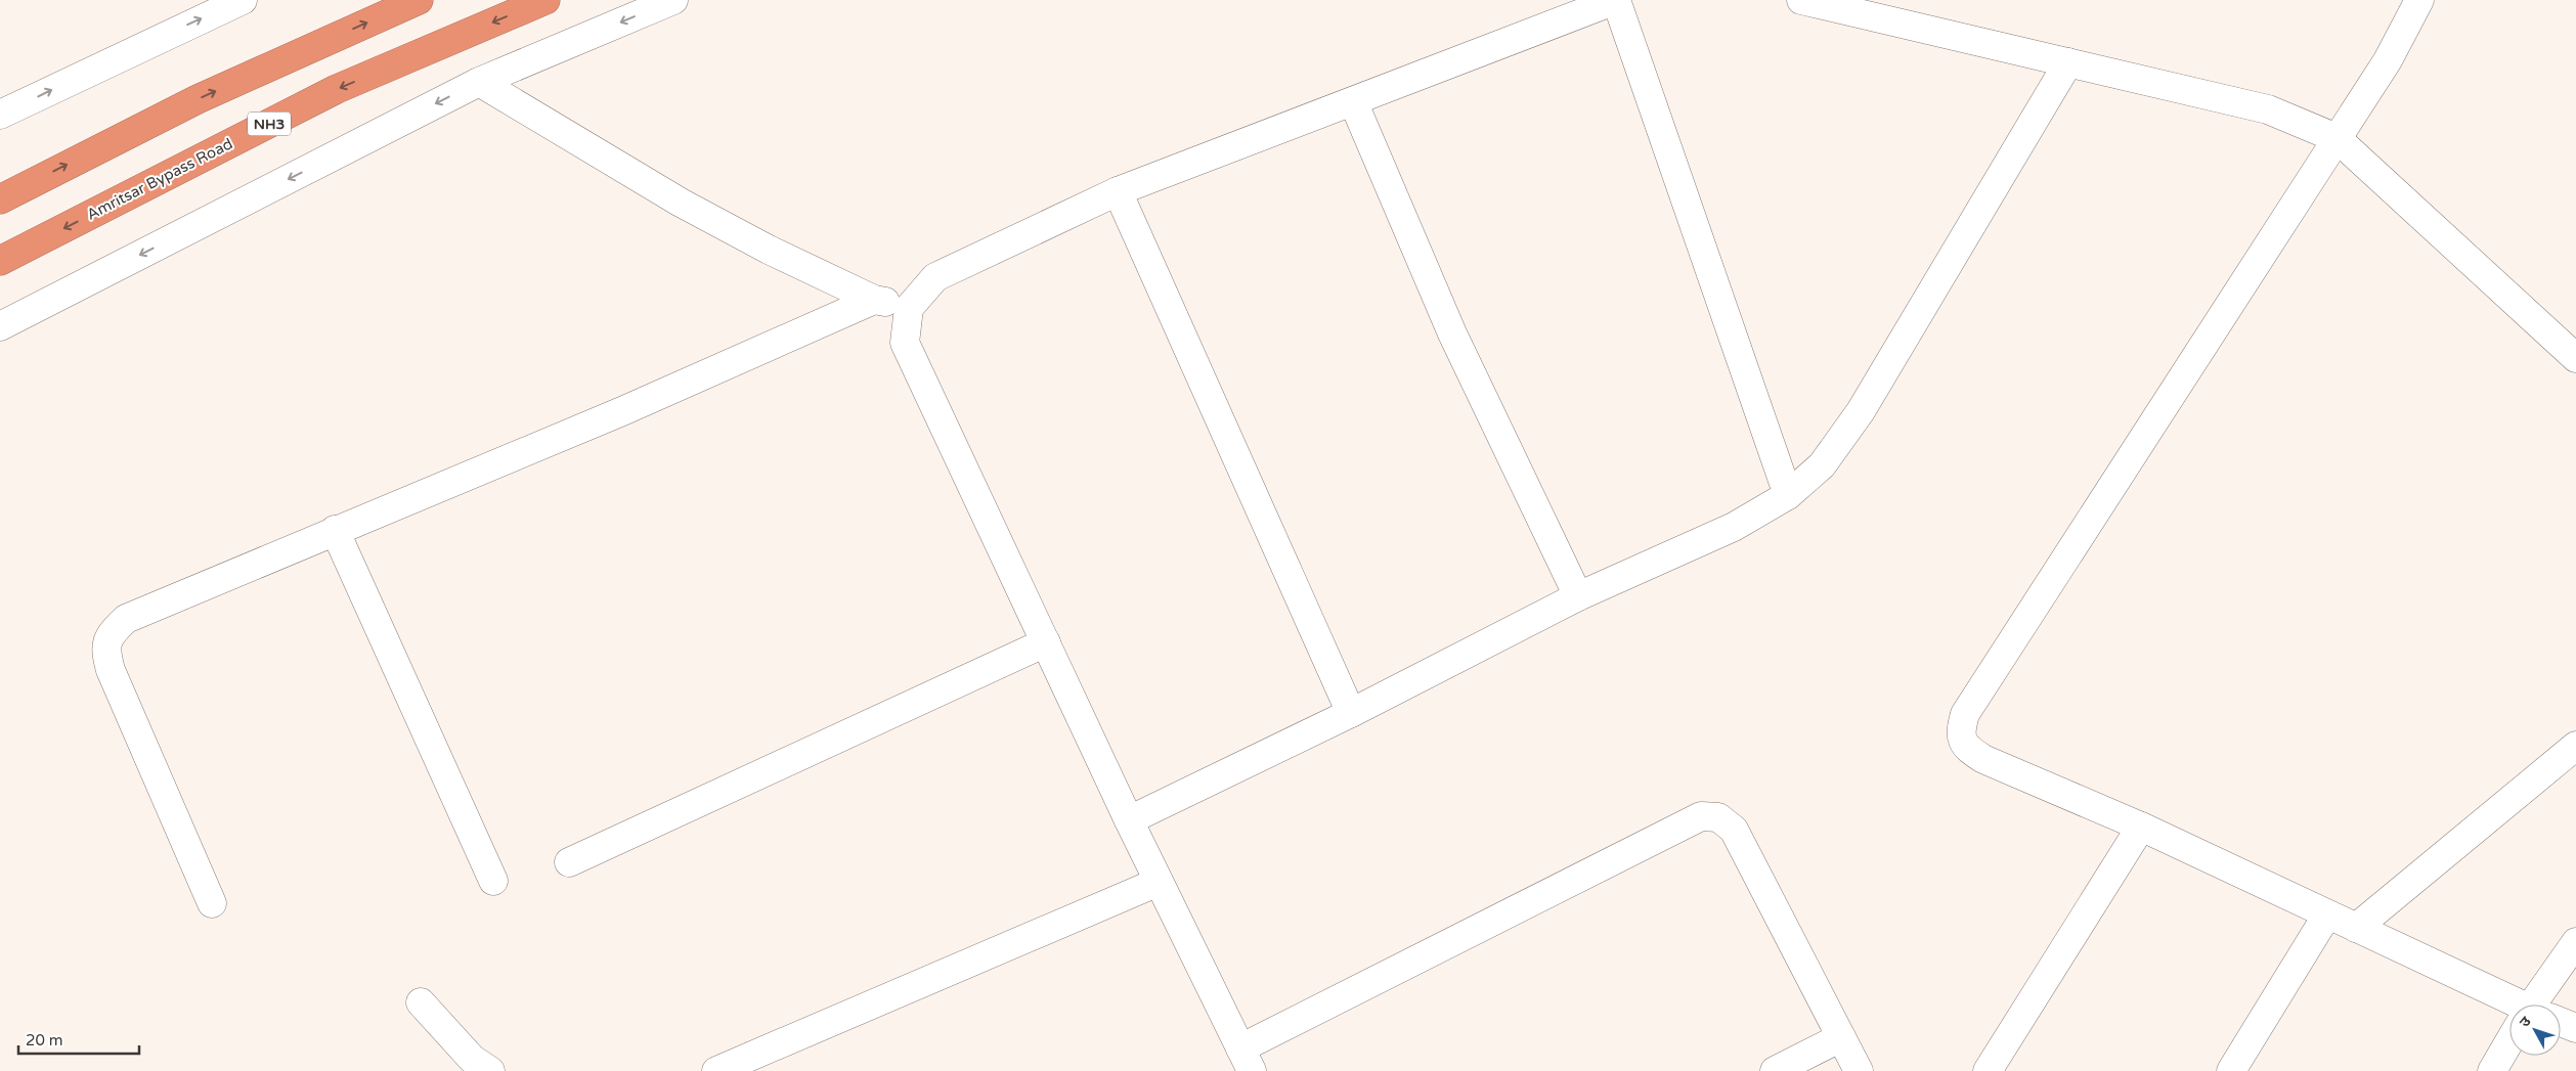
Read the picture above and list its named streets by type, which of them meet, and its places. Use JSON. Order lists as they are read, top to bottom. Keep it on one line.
{"streets":{"highway":["NH3","Amritsar Bypass Road"]},"scale_bar":"20 m","north":"top left"}
